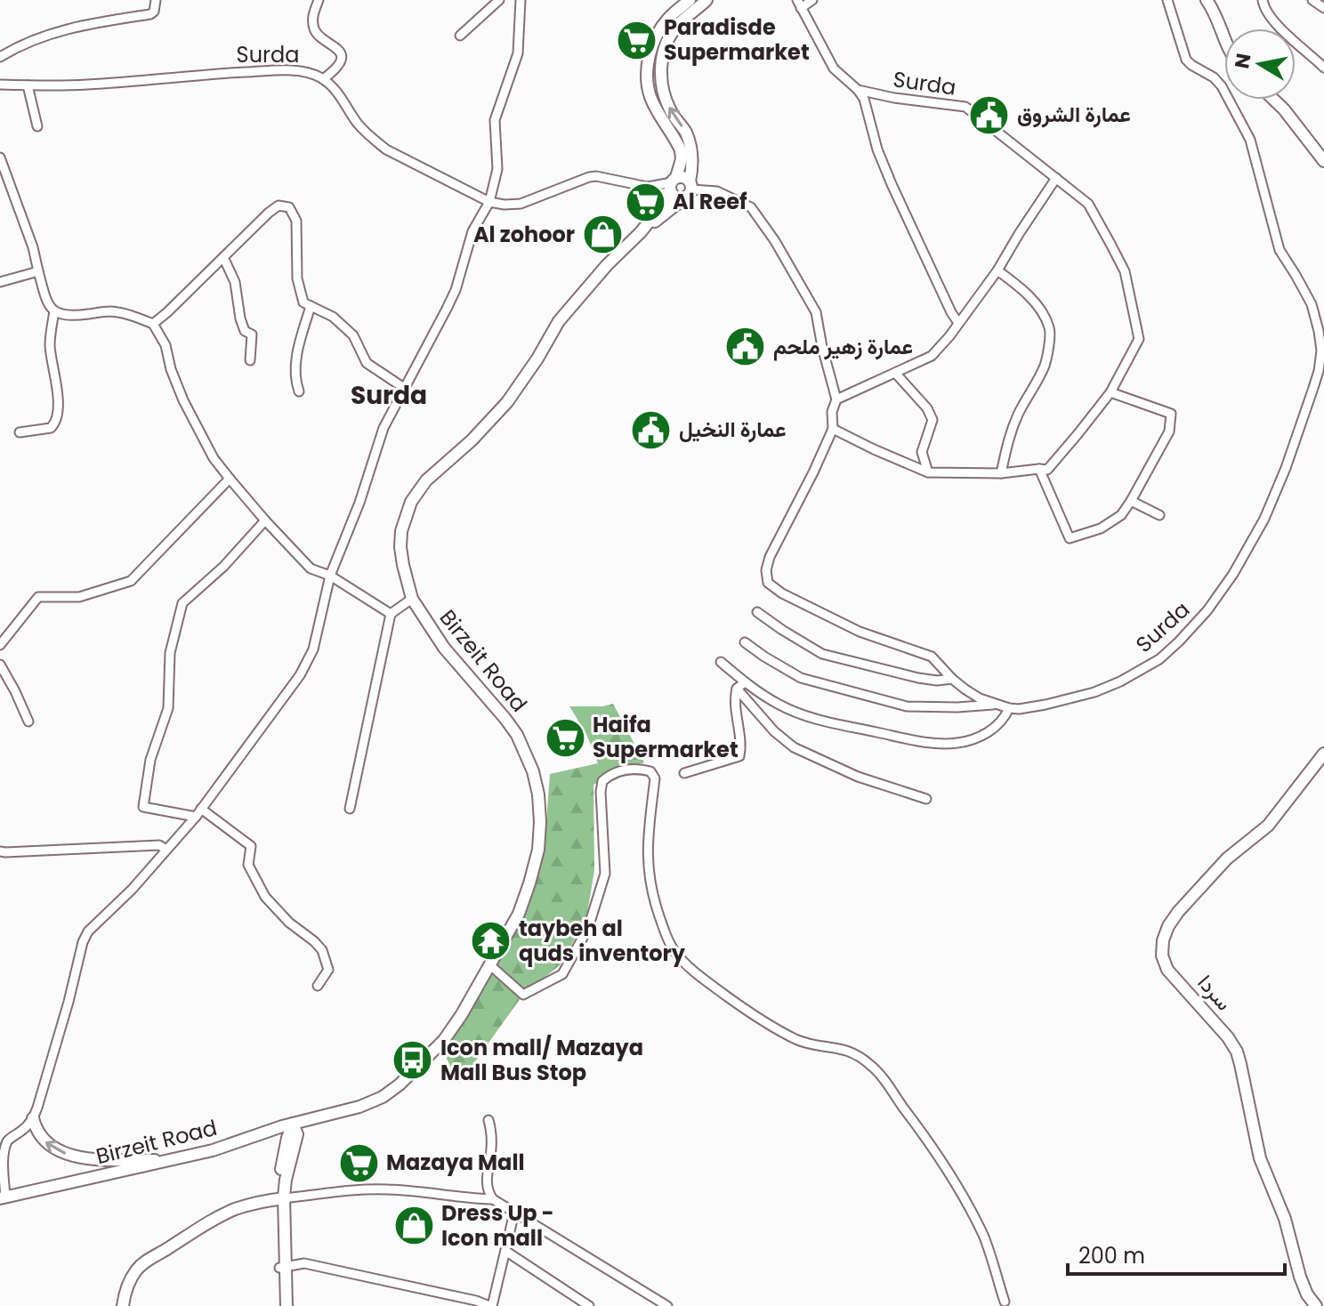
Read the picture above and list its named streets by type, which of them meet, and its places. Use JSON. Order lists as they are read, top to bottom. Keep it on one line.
{"streets":{"main road":["Birzeit Road","سردا"],"street":["Surda"]},"districts":["Surda"],"places":{"supermarket":["Paradisde Supermarket","Al Reef","Haifa Supermarket","Mazaya Mall"],"public building":["عمارة الشروق","عمارة زهير ملحم","عمارة النخيل"],"shop":["Al zohoor","Dress Up - Icon mall"],"temple":["taybeh al quds inventory"],"bus stop":["Icon mall/ Mazaya Mall Bus Stop"]},"scale_bar":"200 m","north":"left"}
